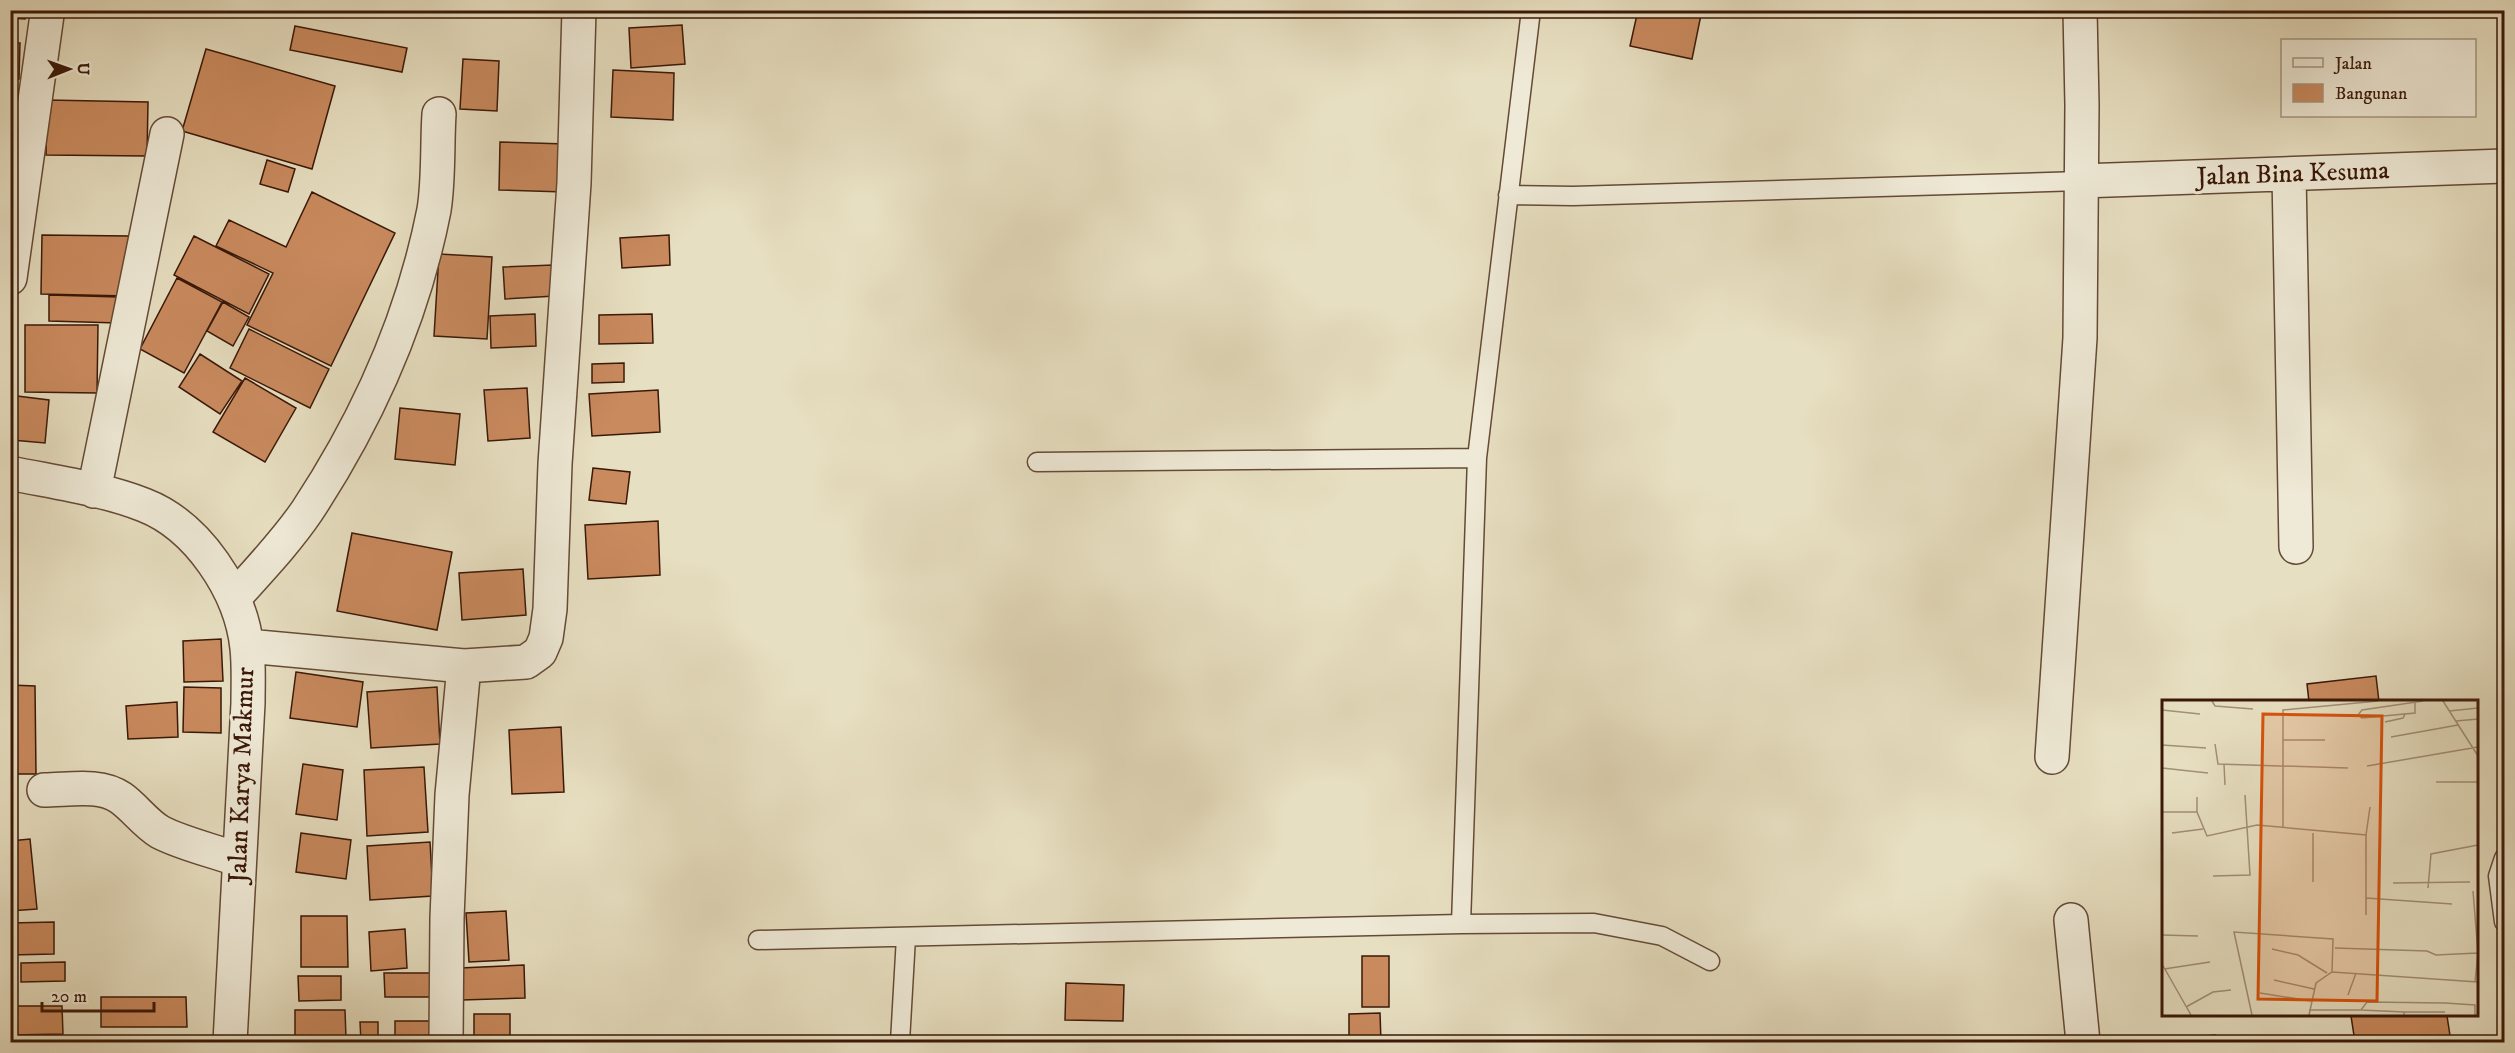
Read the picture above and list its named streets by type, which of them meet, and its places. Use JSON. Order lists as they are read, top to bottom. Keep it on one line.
{"streets":{"street":["Jalan Bina Kesuma","Jalan Karya Makmur"]},"legend":["Jalan","Bangunan"],"scale_bar":"20 m","north":"right"}
